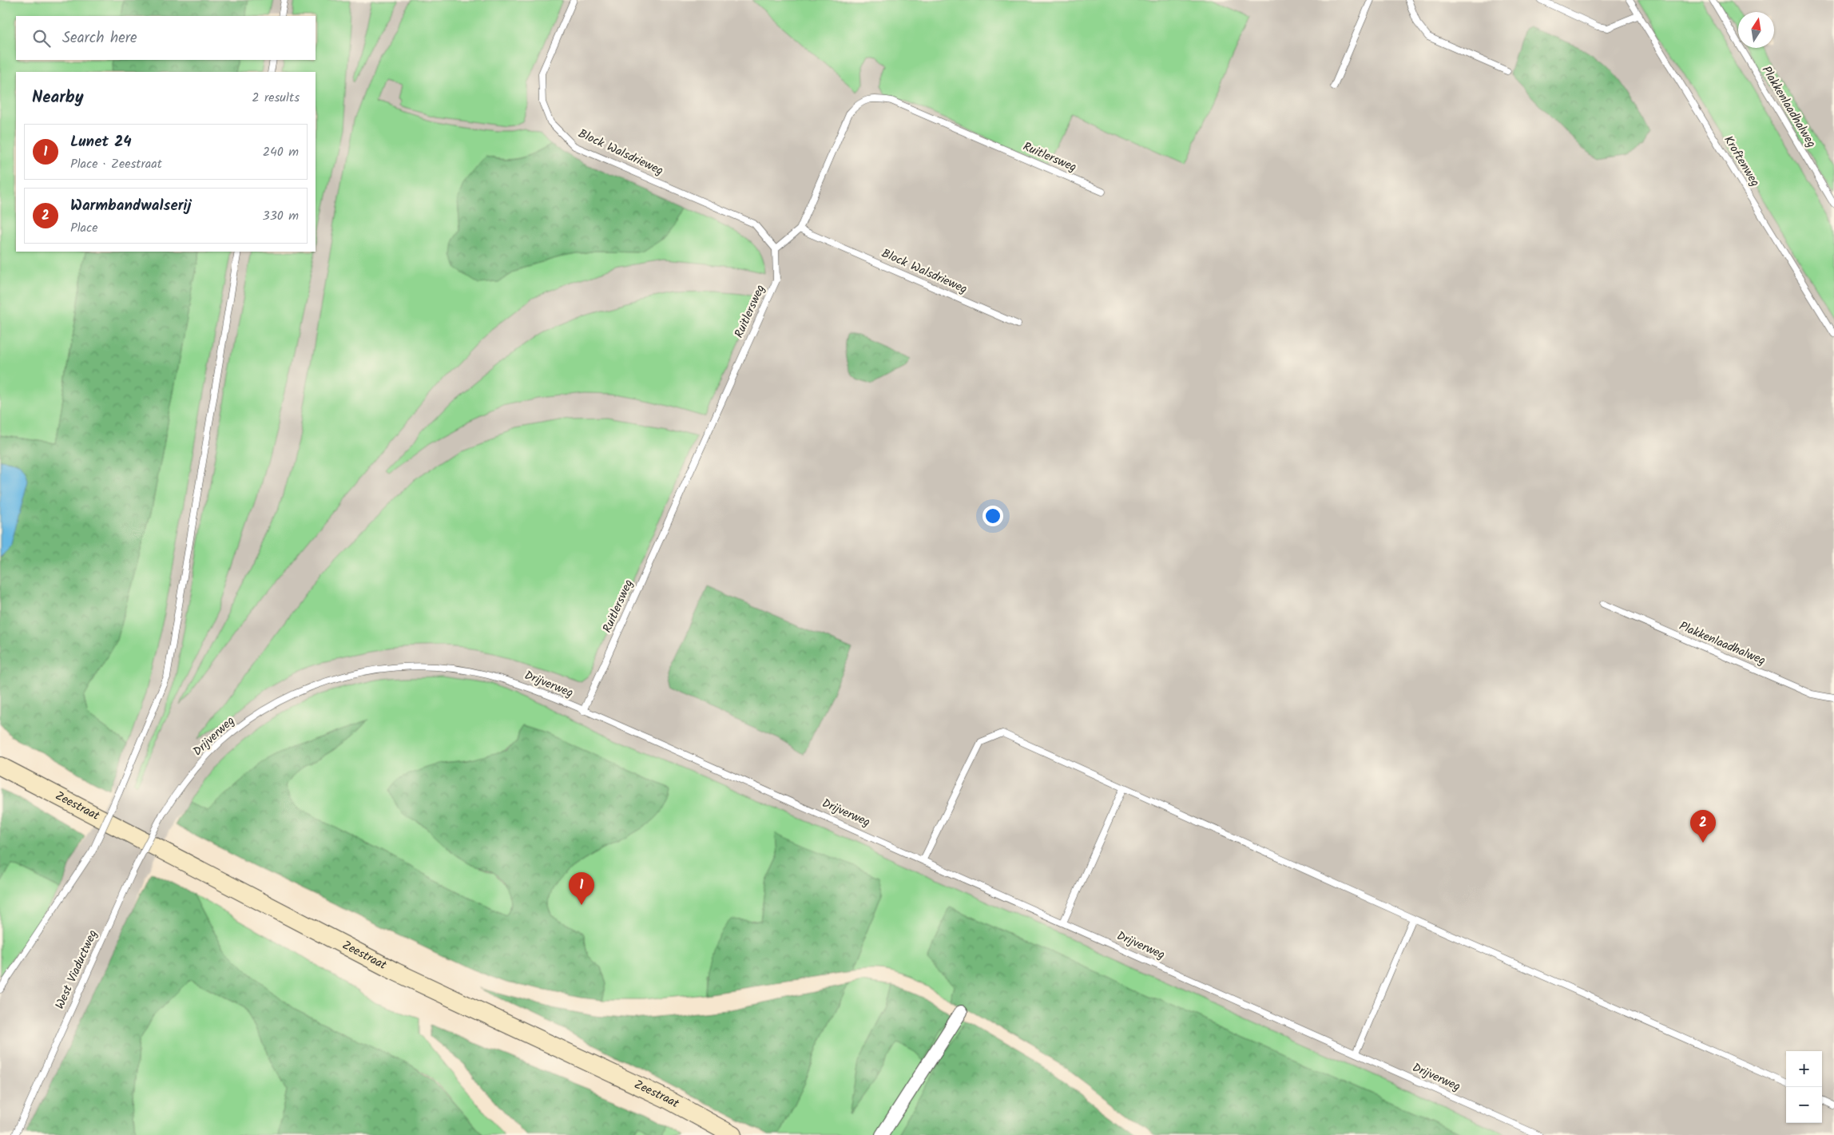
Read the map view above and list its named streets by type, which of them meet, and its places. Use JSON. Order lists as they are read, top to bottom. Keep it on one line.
{"streets":{"main road":["Zeestraat"],"lane":["Plakkenlaadhalweg","Block Walsdrieweg","Ruitlersweg","Kroftenweg","Drijverweg","West Viaductweg"]},"crossings":[["Block Walsdrieweg","Ruitlersweg"],["Ruitlersweg","Drijverweg"],["Drijverweg","West Viaductweg"]],"north":"top","page":{"search":"Search here","heading":["Nearby","2 results"],"list":[{"mark":"1","name":"Lunet 24","note":"Place · Zeestraat","value":"240 m"},{"mark":"2","name":"Warmbandwalserij","note":"Place","value":"330 m"}],"pins":["2","1"],"map_buttons":["+","−"]}}
